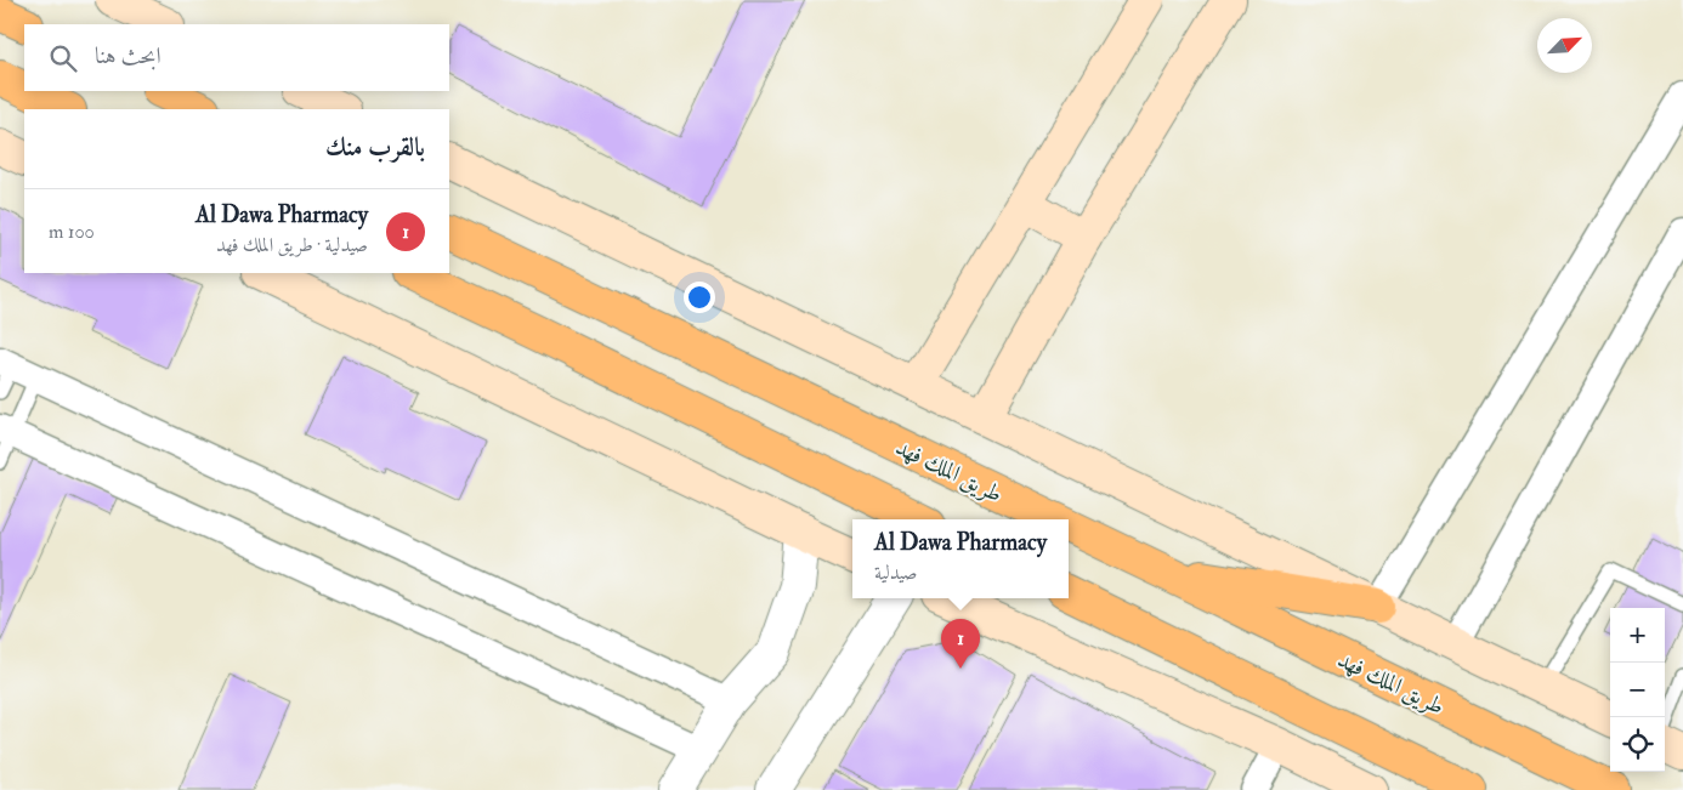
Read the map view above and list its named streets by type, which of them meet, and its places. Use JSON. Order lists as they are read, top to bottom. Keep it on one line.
{"streets":{"highway":["طريق الملك فهد"]},"north":"top right","page":{"search":"ابحث هنا","heading":"بالقرب منك","list":[{"mark":"1","name":"Al Dawa Pharmacy","note":"صيدلية · طريق الملك فهد","value":"100 m"}],"popup":["Al Dawa Pharmacy","صيدلية"],"map_buttons":["+","−"],"pins":"1"}}
